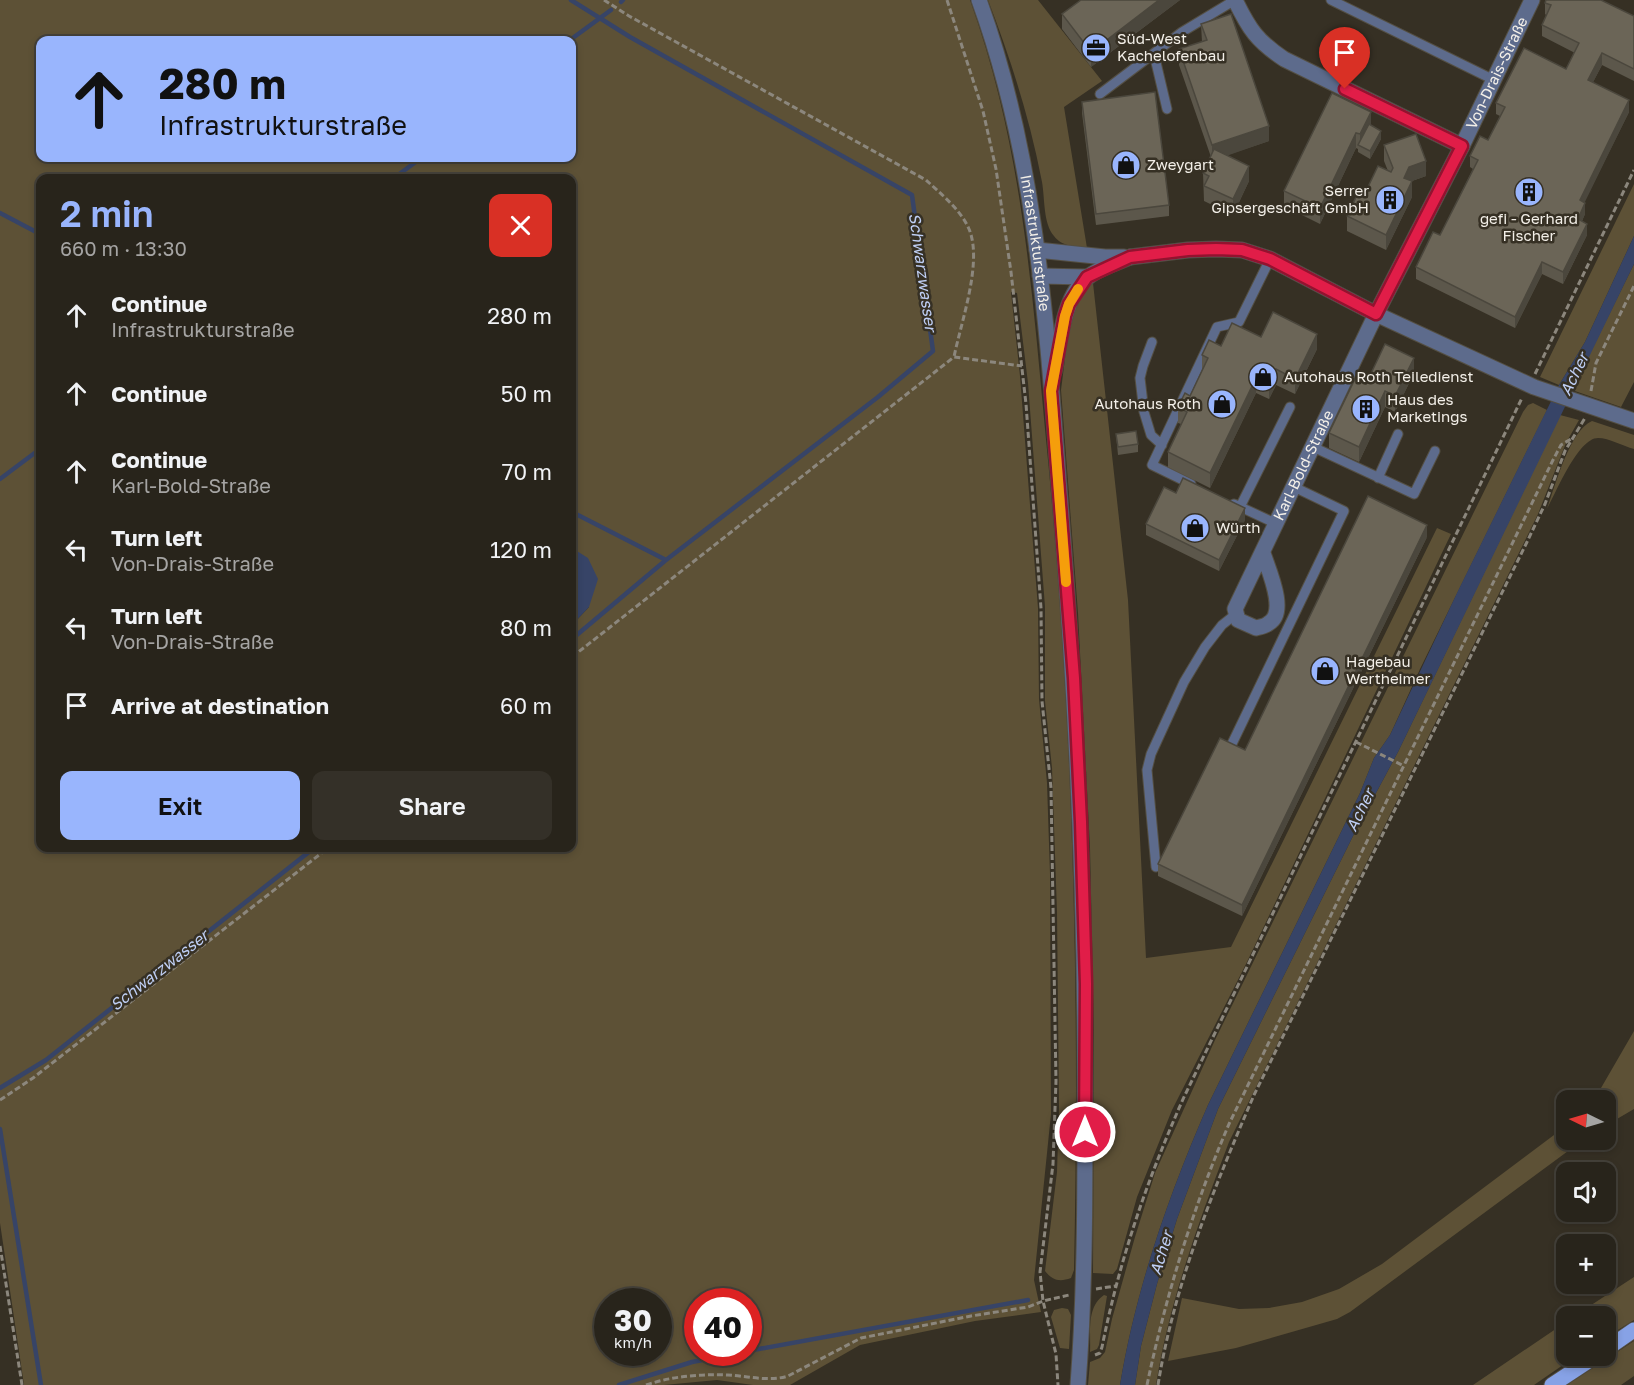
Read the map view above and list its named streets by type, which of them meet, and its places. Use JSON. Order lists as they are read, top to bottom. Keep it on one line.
{"streets":{"street":["Von-Drais-Straße","Infrastrukturstraße","Karl-Bold-Straße"]},"crossings":[["Von-Drais-Straße","Karl-Bold-Straße"]],"water":["Schwarzwasser","Acher"],"places":{"office":["Süd-West Kachelofenbau"],"shop":["Zweygart","Autohaus Roth Teiledienst","Autohaus Roth","Würth","Hagebau Wertheimer"],"building":["gefi - Gerhard Fischer","Serrer Gipsergeschäft GmbH","Haus des Marketings"]},"north":"left","page":{"turn":["280 m","Infrastrukturstraße"],"heading":["2 min","660 m · 13:30"],"list":[{"name":"Continue","note":"Infrastrukturstraße","value":"280 m"},{"name":"Continue","value":"50 m"},{"name":"Continue","note":"Karl-Bold-Straße","value":"70 m"},{"name":"Turn left","note":"Von-Drais-Straße","value":"120 m"},{"name":"Turn left","note":"Von-Drais-Straße","value":"80 m"},{"name":"Arrive at destination","value":"60 m"}],"buttons":["Exit","Share"],"map_buttons":["+","−"],"speed":"30 km/h","limit":"40"}}
